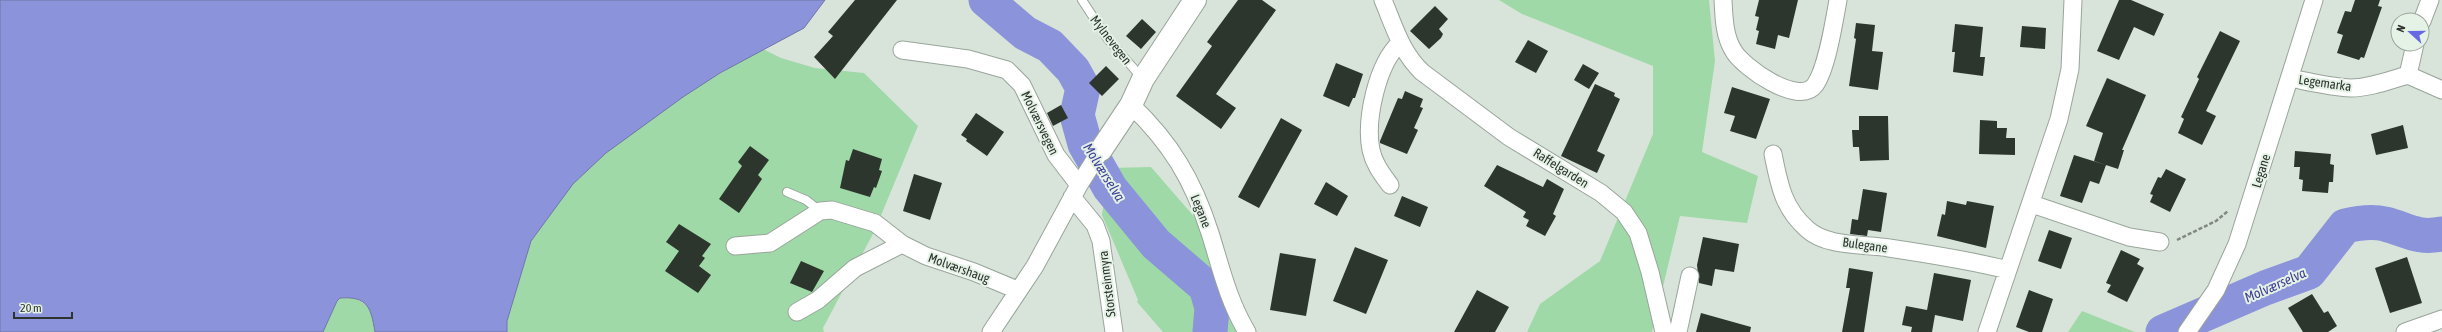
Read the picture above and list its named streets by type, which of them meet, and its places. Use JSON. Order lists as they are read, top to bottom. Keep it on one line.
{"streets":{"street":["Legemarka","Molværsvegen","Raffelgarden","Legane","Bulegane","Molværshaug","Storsteinmyra"],"lane":["Mylnevegen"]},"crossings":[["Legemarka","Legane"],["Molværsvegen","Storsteinmyra"]],"water":["Molværselva"],"scale_bar":"20 m","north":"left"}
